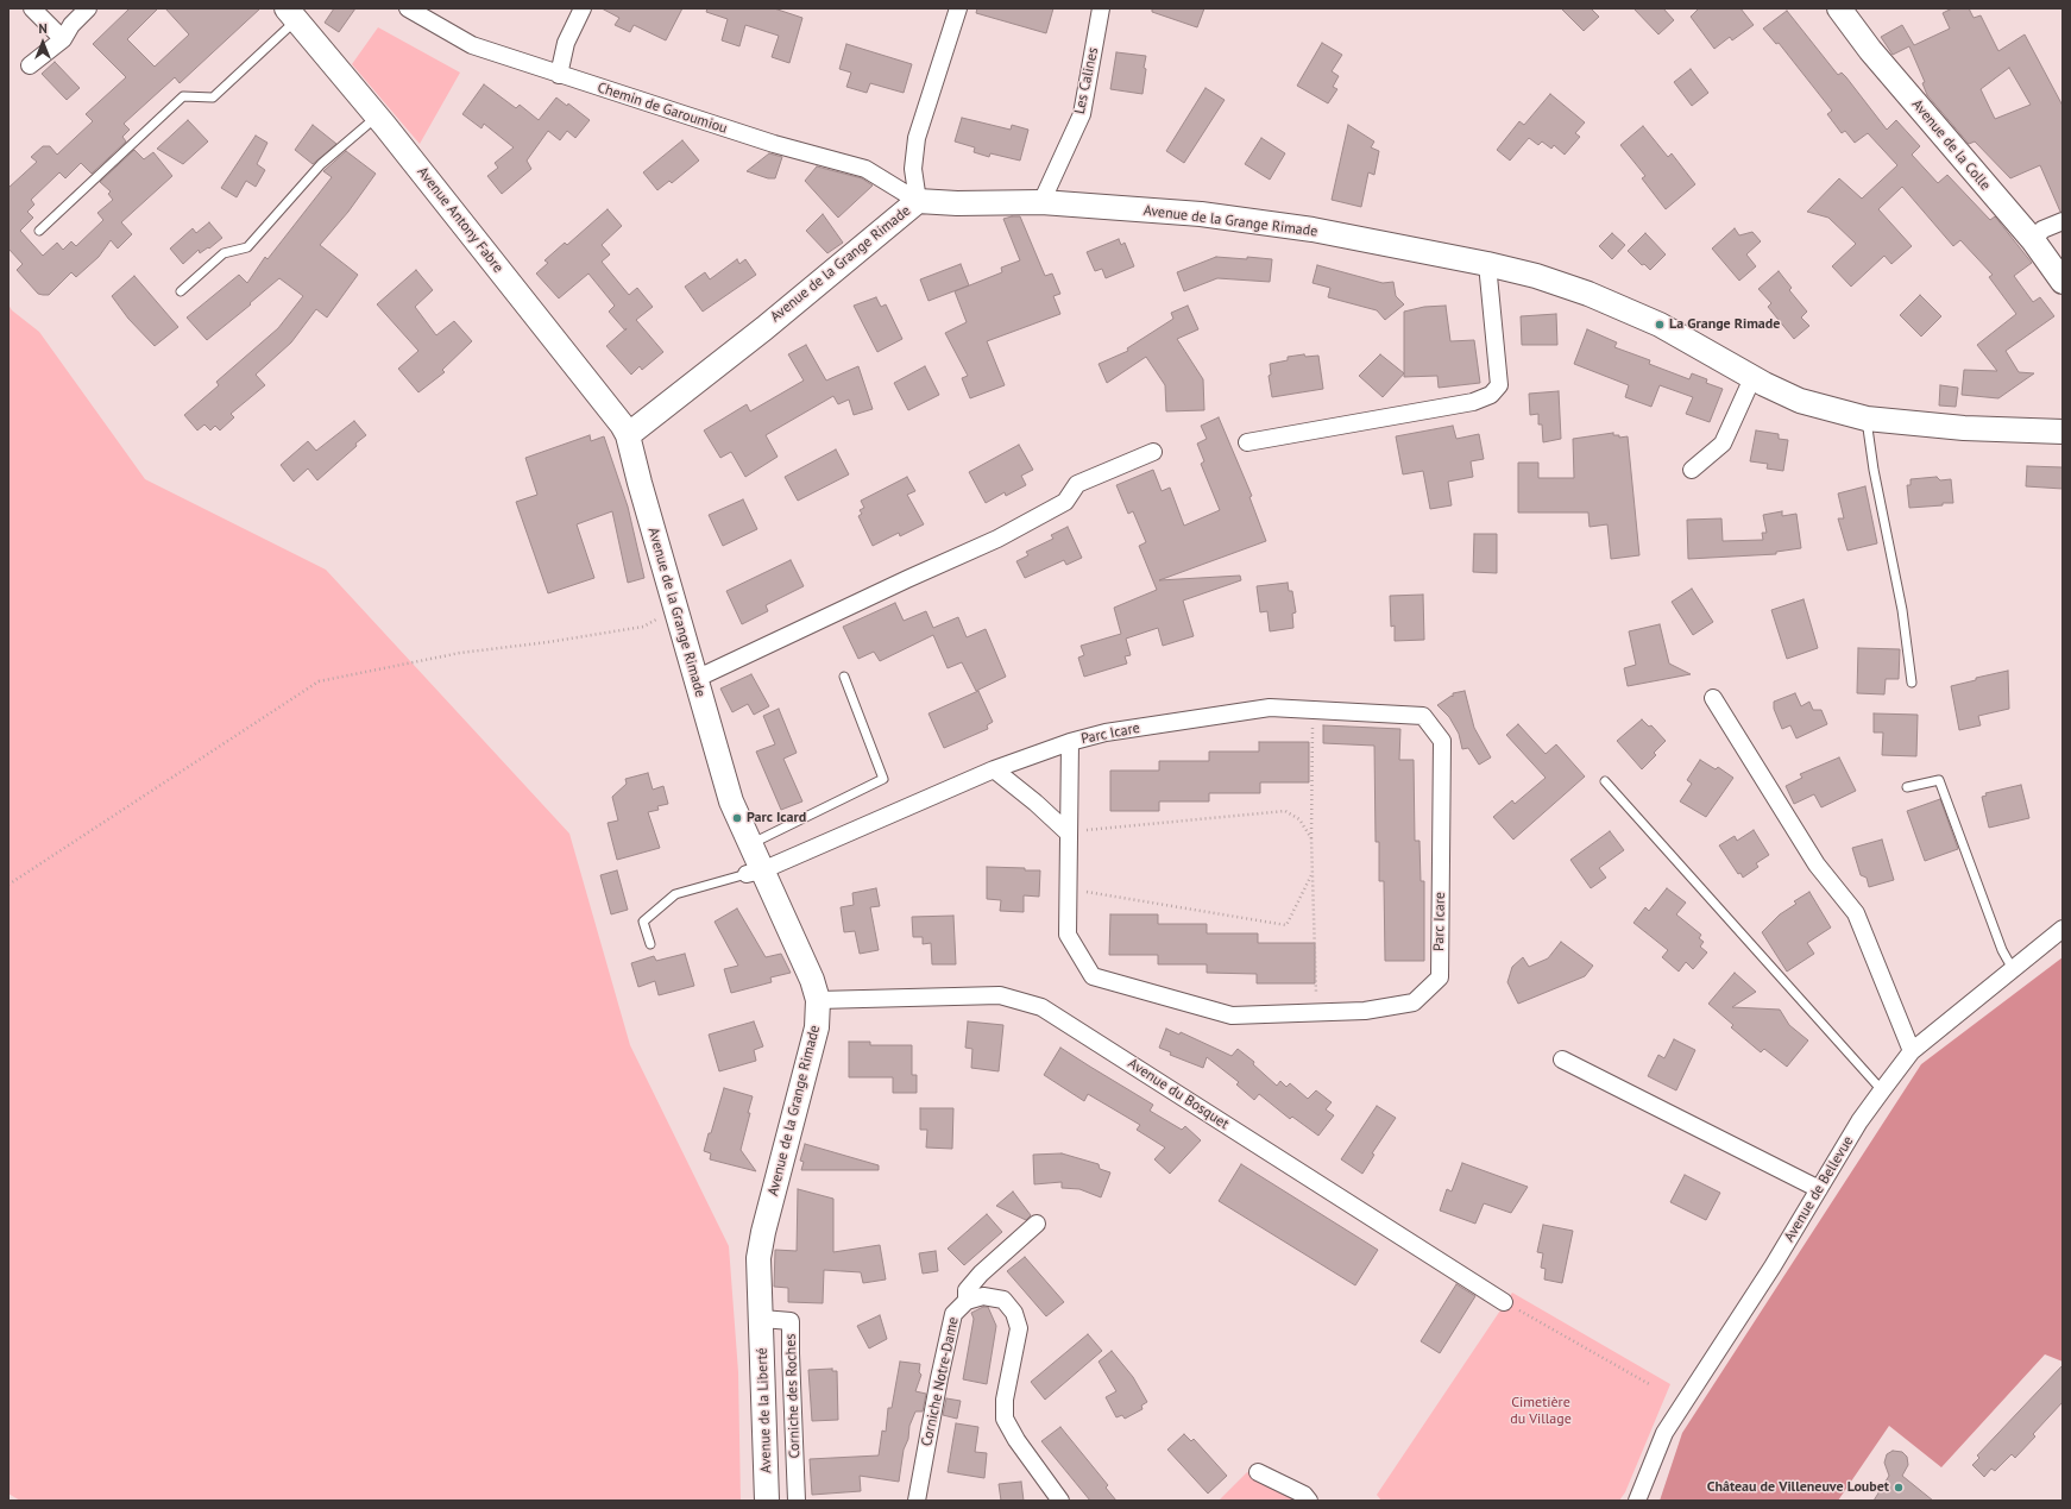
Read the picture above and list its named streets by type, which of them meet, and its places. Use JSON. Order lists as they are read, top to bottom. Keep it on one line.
{"streets":{"street":["Les Calines","Chemin de Garoumiou","Avenue de la Colle","Avenue Antony Fabre","Avenue de la Grange Rimade","Parc Icare","Avenue du Bosquet","Avenue de Bellevue","Corniche Notre-Dame","Corniche des Roches","Avenue de la Liberté"]},"crossings":[["Les Calines","Avenue de la Grange Rimade"],["Chemin de Garoumiou","Avenue de la Grange Rimade"],["Avenue Antony Fabre","Avenue de la Grange Rimade"],["Avenue de la Grange Rimade","Parc Icare"],["Avenue de la Grange Rimade","Avenue du Bosquet"],["Avenue de la Grange Rimade","Corniche des Roches"],["Avenue de la Grange Rimade","Avenue de la Liberté"],["Corniche des Roches","Avenue de la Liberté"]],"parks":["Cimetière du Village"],"places":["La Grange Rimade","Parc Icard","Château de Villeneuve Loubet"],"north":"top"}
